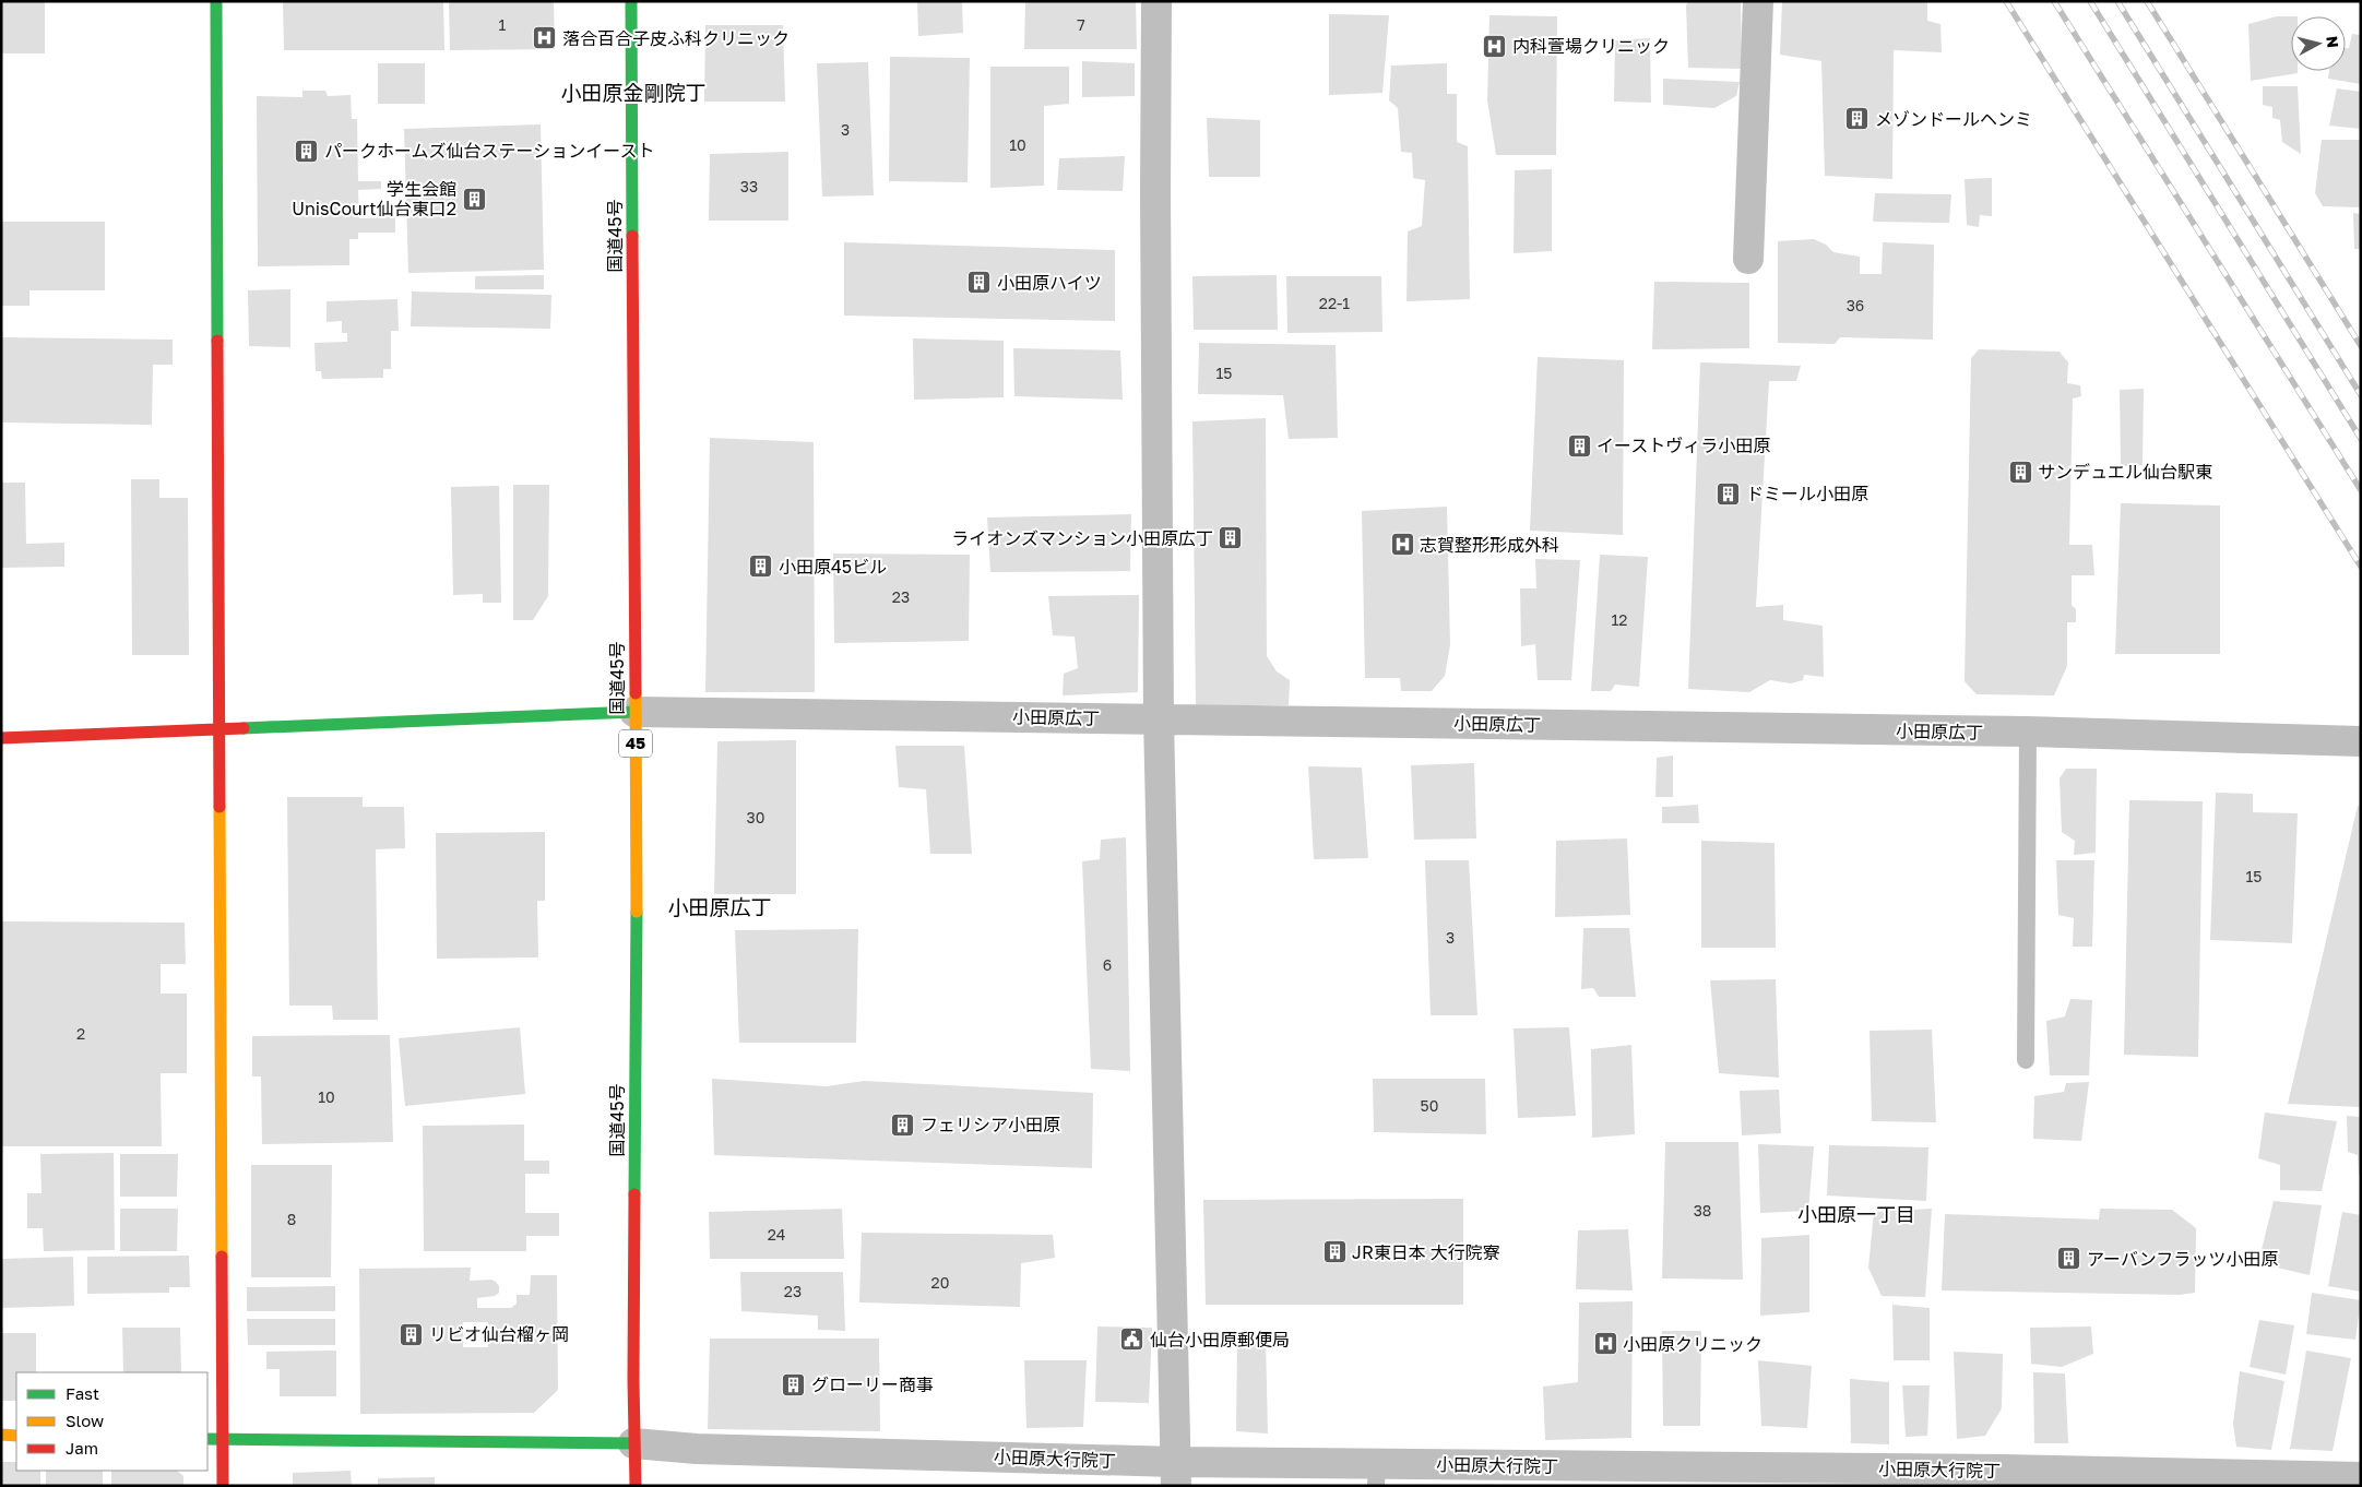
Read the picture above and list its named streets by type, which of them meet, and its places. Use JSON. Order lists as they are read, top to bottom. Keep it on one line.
{"streets":{"main road":["国道45号","45"],"street":["小田原広丁","小田原大行院丁"]},"crossings":[["国道45号","小田原広丁"],["国道45号","小田原大行院丁"]],"districts":["小田原金剛院丁","小田原広丁","小田原一丁目"],"places":{"hospital":["落合百合子皮ふ科クリニック","内科萱場クリニック","志賀整形形成外科","小田原クリニック"],"building":["メゾンドールヘンミ","パークホームズ仙台ステーションイースト","学生会館 UnisCourt仙台東口2","小田原ハイツ","イーストヴィラ小田原","サンデュエル仙台駅東","ドミール小田原","ライオンズマンション小田原広丁","小田原45ビル","フェリシア小田原","JR東日本 大行院寮","アーバンフラッツ小田原","リビオ仙台榴ヶ岡","グローリー商事"],"public building":["仙台小田原郵便局"]},"house_numbers":["1","7","3","10","33","22-1","36","15","23","12","30","15","3","6","2","10","50","38","8","24","20","23"],"legend":["Fast","Slow","Jam"],"north":"right"}
